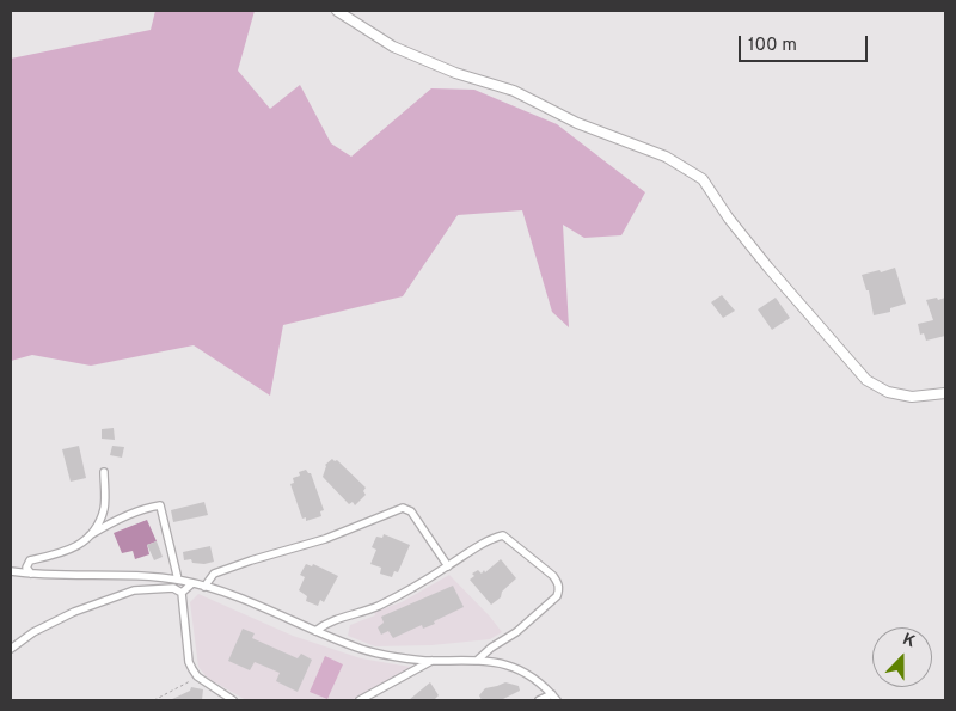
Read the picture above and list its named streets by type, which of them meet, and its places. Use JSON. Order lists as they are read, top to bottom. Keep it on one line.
{"scale_bar":"100 m","north":"top"}
